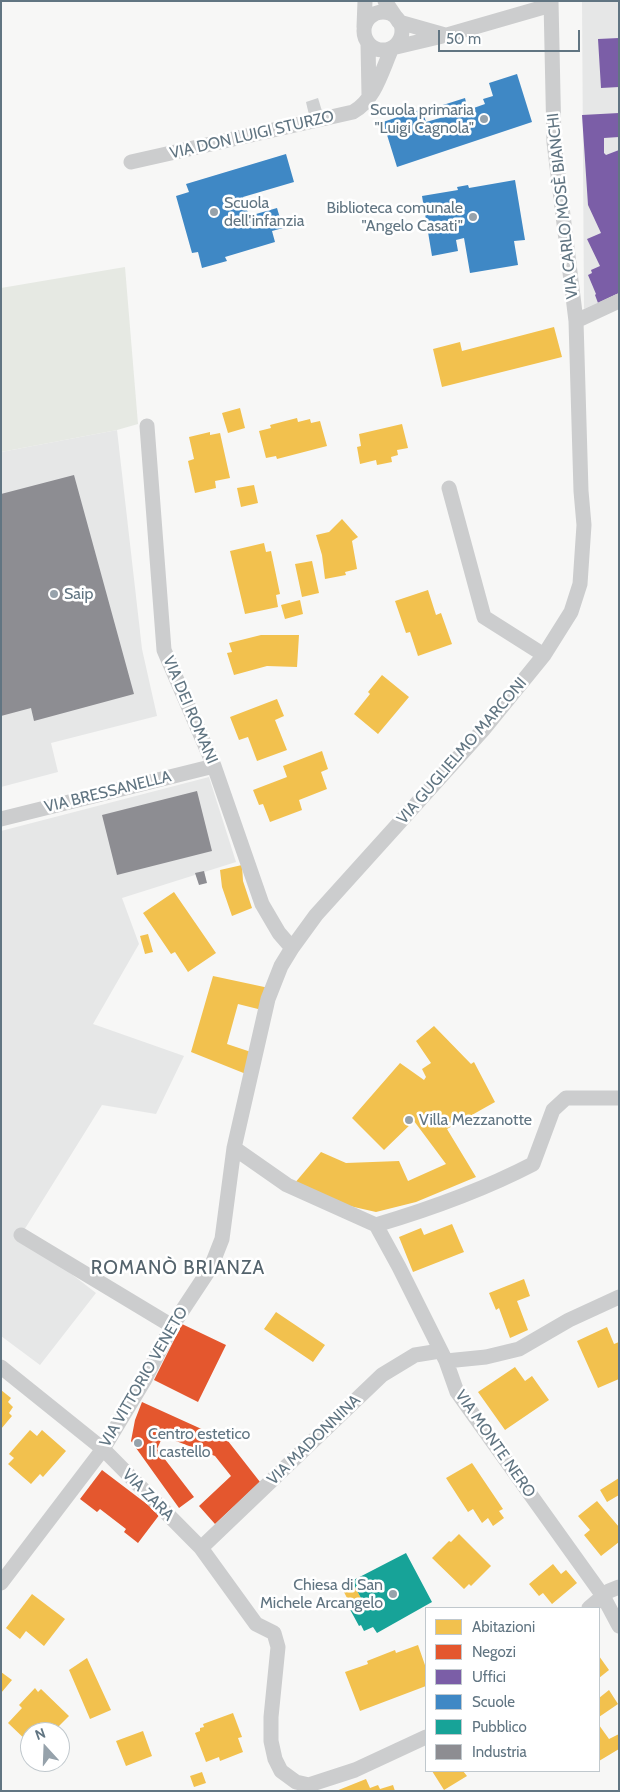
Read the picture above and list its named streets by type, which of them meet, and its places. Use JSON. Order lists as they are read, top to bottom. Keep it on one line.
{"streets":{"street":["VIA DON LUIGI STURZO","VIA CARLO MOSÈ BIANCHI","VIA DEI ROMANI","VIA GUGLIELMO MARCONI","VIA BRESSANELLA","VIA VITTORIO VENETO","VIA MADONNINA","VIA MONTE NERO","VIA ZARA"]},"crossings":[["VIA CARLO MOSÈ BIANCHI","VIA GUGLIELMO MARCONI"],["VIA DEI ROMANI","VIA GUGLIELMO MARCONI"],["VIA DEI ROMANI","VIA BRESSANELLA"],["VIA GUGLIELMO MARCONI","VIA VITTORIO VENETO"],["VIA VITTORIO VENETO","VIA ZARA"],["VIA MADONNINA","VIA MONTE NERO"],["VIA MADONNINA","VIA ZARA"]],"districts":["ROMANÒ BRIANZA"],"places":["Scuola primaria \"Luigi Cagnola\"","Scuola dell'infanzia","Biblioteca comunale \"Angelo Casati\"","Saip","Villa Mezzanotte","Centro estetico Il castello","Chiesa di San Michele Arcangelo"],"legend":["Abitazioni","Negozi","Uffici","Scuole","Pubblico","Industria"],"scale_bar":"50 m","north":"top"}
